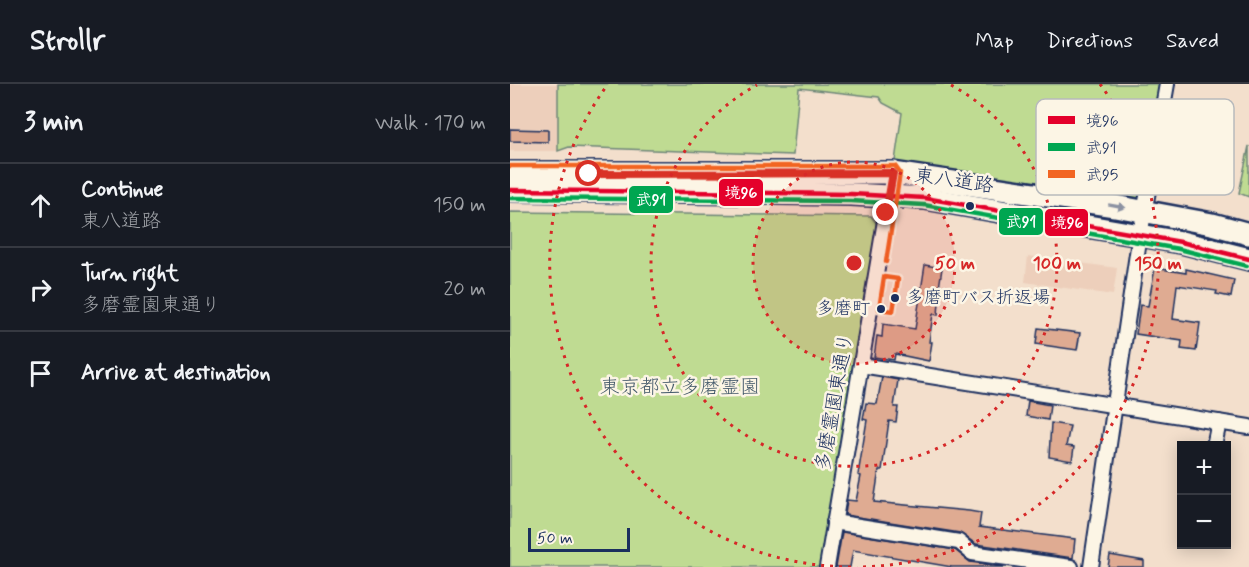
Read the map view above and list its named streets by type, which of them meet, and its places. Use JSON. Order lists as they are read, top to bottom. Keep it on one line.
{"streets":{"main road":["東八道路"],"street":["多磨霊園東通り"]},"crossings":[["東八道路","多磨霊園東通り"]],"parks":["東京都立多磨霊園"],"places":["多磨町バス折返場","多磨町"],"lines":["transit line 武95","transit line 境96","transit line 武91"],"legend":["境96","武91","武95"],"scale_bar":"50 m","page":{"header":"Strollr","nav":["Map","Directions","Saved"],"heading":["3 min","Walk · 170 m"],"list":[["Continue","東八道路","150 m"],["Turn right","多磨霊園東通り","20 m"],"Arrive at destination"],"map_buttons":["+","−"],"scale":"50 m"},"rings":["50 m","100 m","150 m"]}
